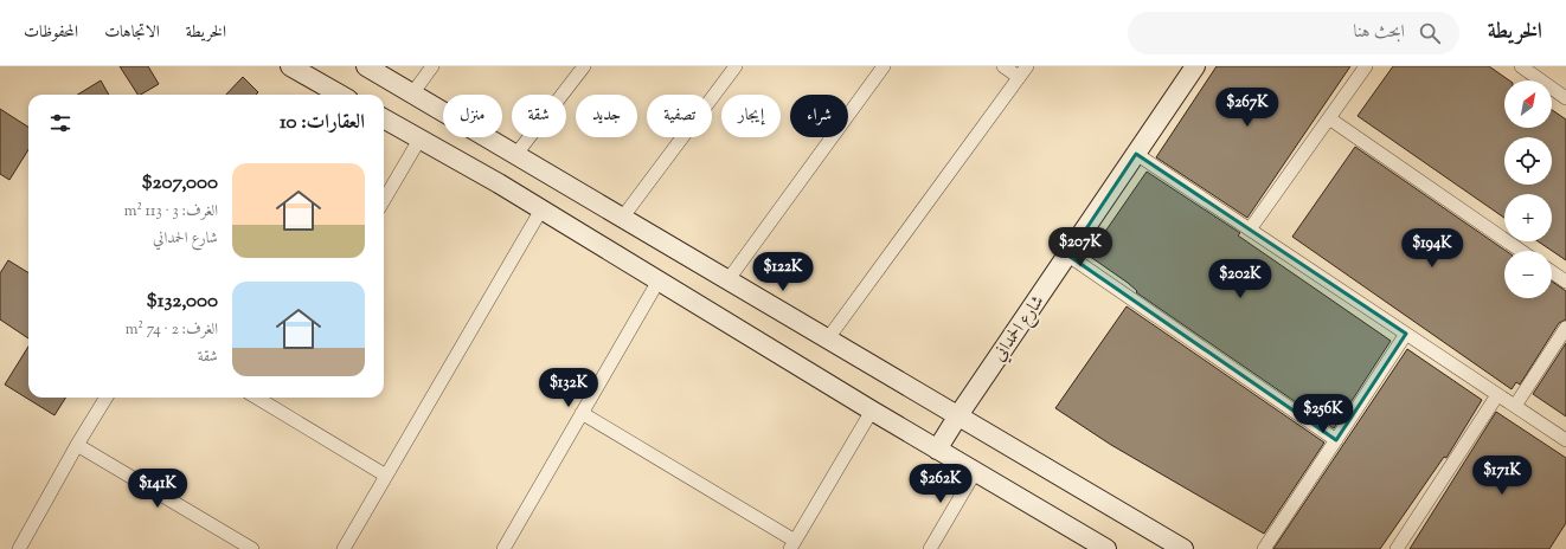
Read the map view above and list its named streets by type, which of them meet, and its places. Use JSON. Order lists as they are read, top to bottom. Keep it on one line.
{"streets":{"street":["شارع الحمداني"]},"north":"top right","page":{"header":"الخريطة","search":"ابحث هنا","nav":["الخريطة","الاتجاهات","المحفوظات"],"map_buttons":["+","−"],"price":["$267K","$207K","$194K","$122K","$202K","$132K","$256K","$171K","$262K","$141K"],"chip":["شراء","إيجار","تصفية","جديد","شقة","منزل"],"heading":"العقارات: 10","list":[{"name":"$207,000","note":"الغرف: 3 · 113 m² · شارع الحمداني"},{"name":"$132,000","note":"الغرف: 2 · 74 m² · شقة"}]}}
